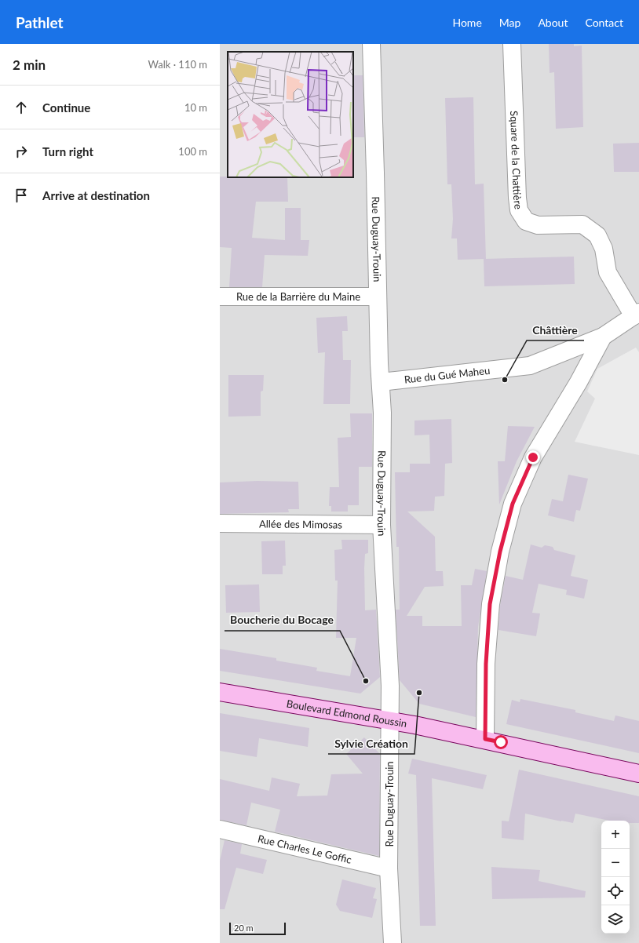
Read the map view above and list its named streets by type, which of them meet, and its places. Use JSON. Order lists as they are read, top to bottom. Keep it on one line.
{"streets":{"street":["Square de la Chattière","Rue Duguay-Trouin","Rue de la Barrière du Maine","Rue du Gué Maheu","Allée des Mimosas","Boulevard Edmond Roussin","Rue Charles Le Goffic"]},"crossings":[["Square de la Chattière","Rue du Gué Maheu"],["Rue Duguay-Trouin","Rue de la Barrière du Maine"],["Rue Duguay-Trouin","Rue du Gué Maheu"],["Rue Duguay-Trouin","Allée des Mimosas"],["Rue Duguay-Trouin","Boulevard Edmond Roussin"],["Rue Duguay-Trouin","Rue Charles Le Goffic"]],"places":["Châttière","Boucherie du Bocage","Sylvie Création"],"scale_bar":"20 m","page":{"header":"Pathlet","nav":["Home","Map","About","Contact"],"heading":["2 min","Walk · 110 m"],"list":[["Continue","10 m"],["Turn right","100 m"],"Arrive at destination"],"map_buttons":["+","−"],"scale":"20 m"}}
